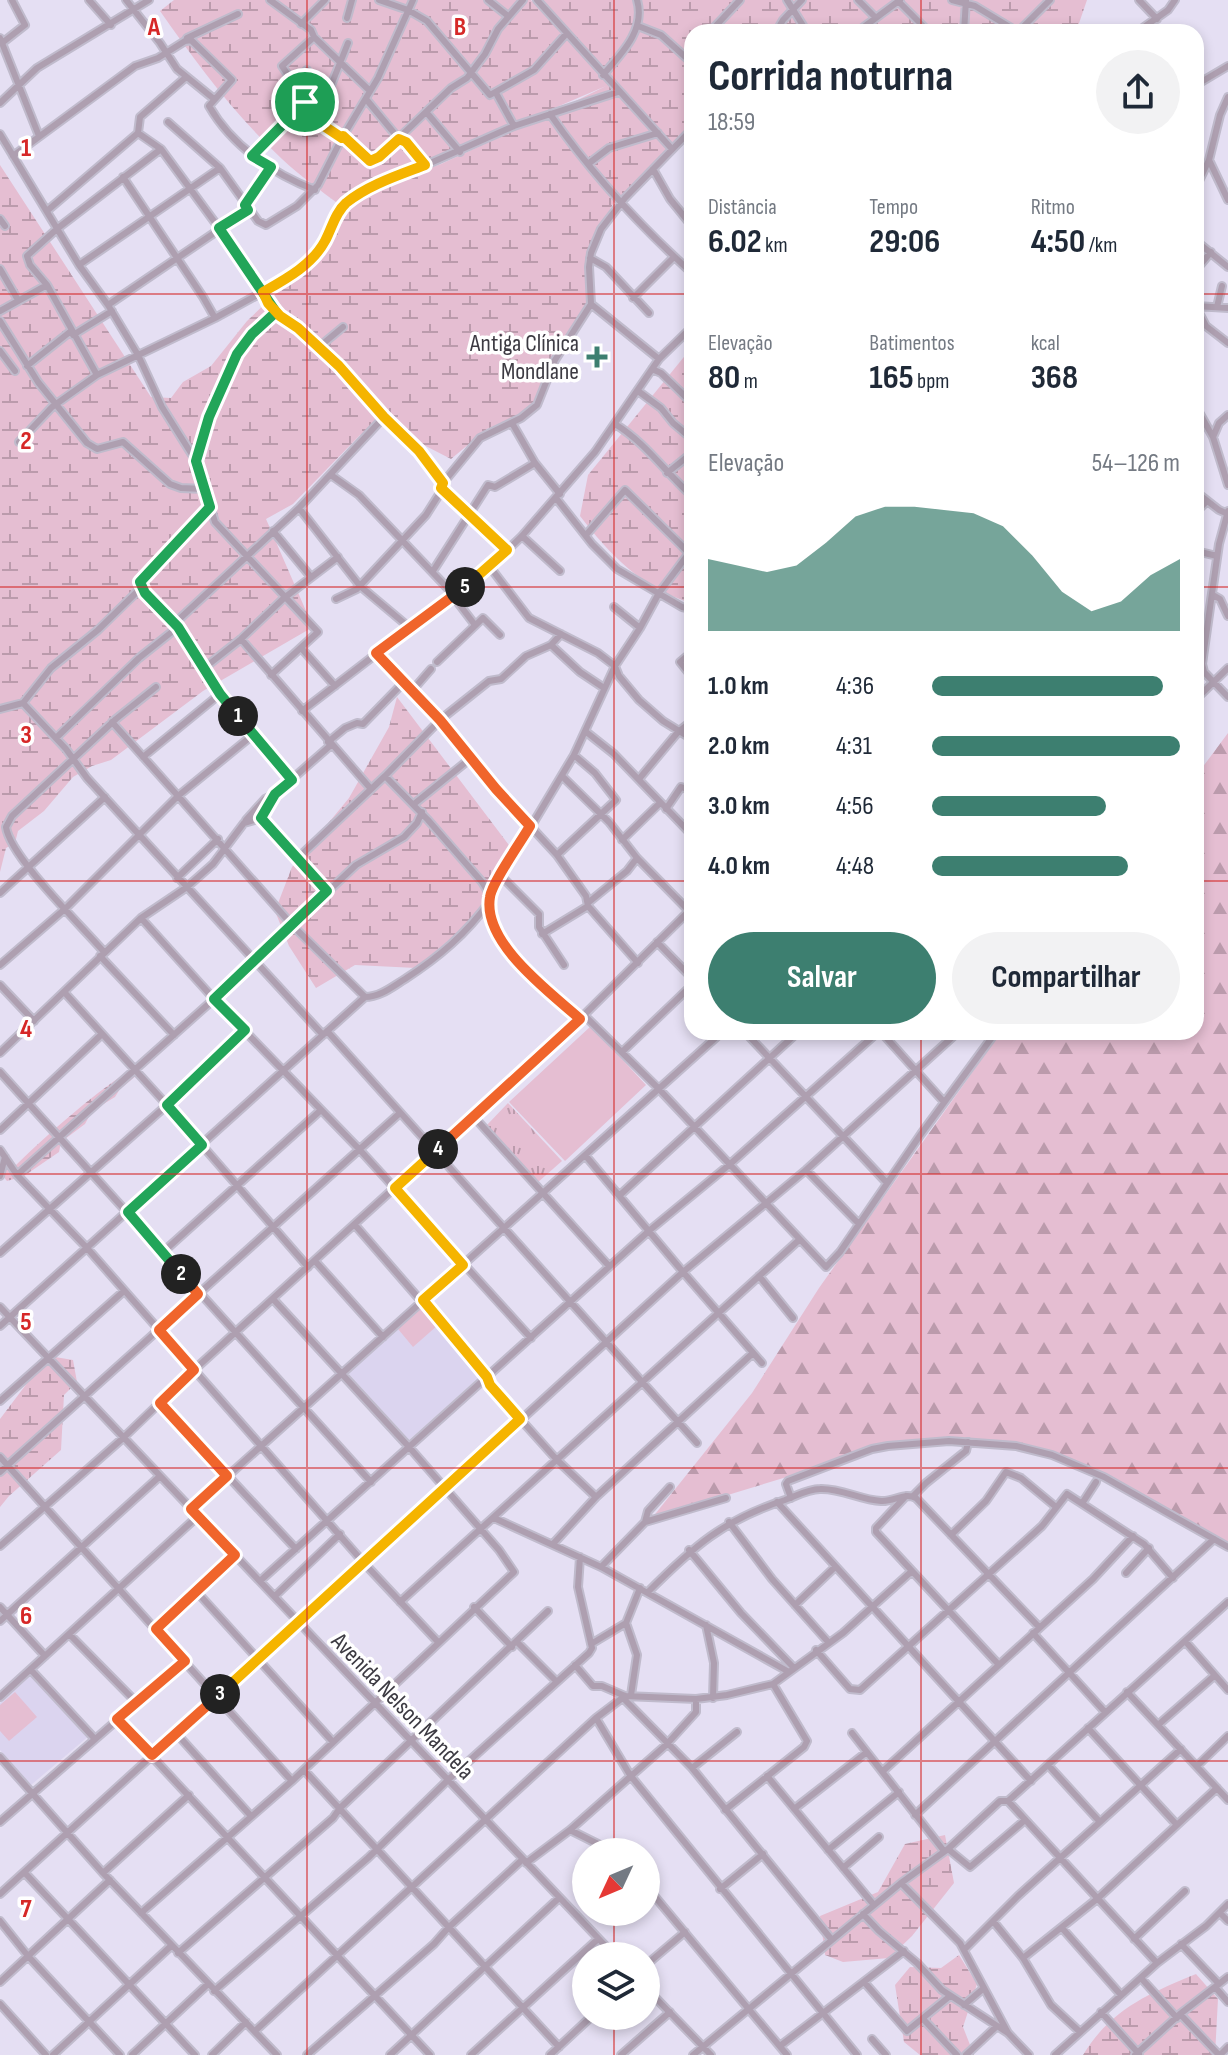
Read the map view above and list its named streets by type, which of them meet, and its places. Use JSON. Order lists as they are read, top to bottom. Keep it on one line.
{"streets":{"street":["Avenida Nelson Mandela"]},"places":{"health":["Antiga Clínica Mondlane"]},"north":"bottom left","page":{"heading":["Corrida noturna","18:59"],"stats":[["Distância","6.02 km"],["Tempo","29:06"],["Ritmo","4:50 /km"],["Elevação","80 m"],["Batimentos","165 bpm"],["kcal","368"]],"chart":["Elevação","54–126 m"],"pins":["5","1","4","2","3"],"list":[{"name":"1.0 km","note":"4:36"},{"name":"2.0 km","note":"4:31"},{"name":"3.0 km","note":"4:56"},{"name":"4.0 km","note":"4:48"}],"buttons":["Salvar","Compartilhar"]},"grid":{"columns":["A","B"],"rows":["1","2","3","4","5","6","7"]}}
